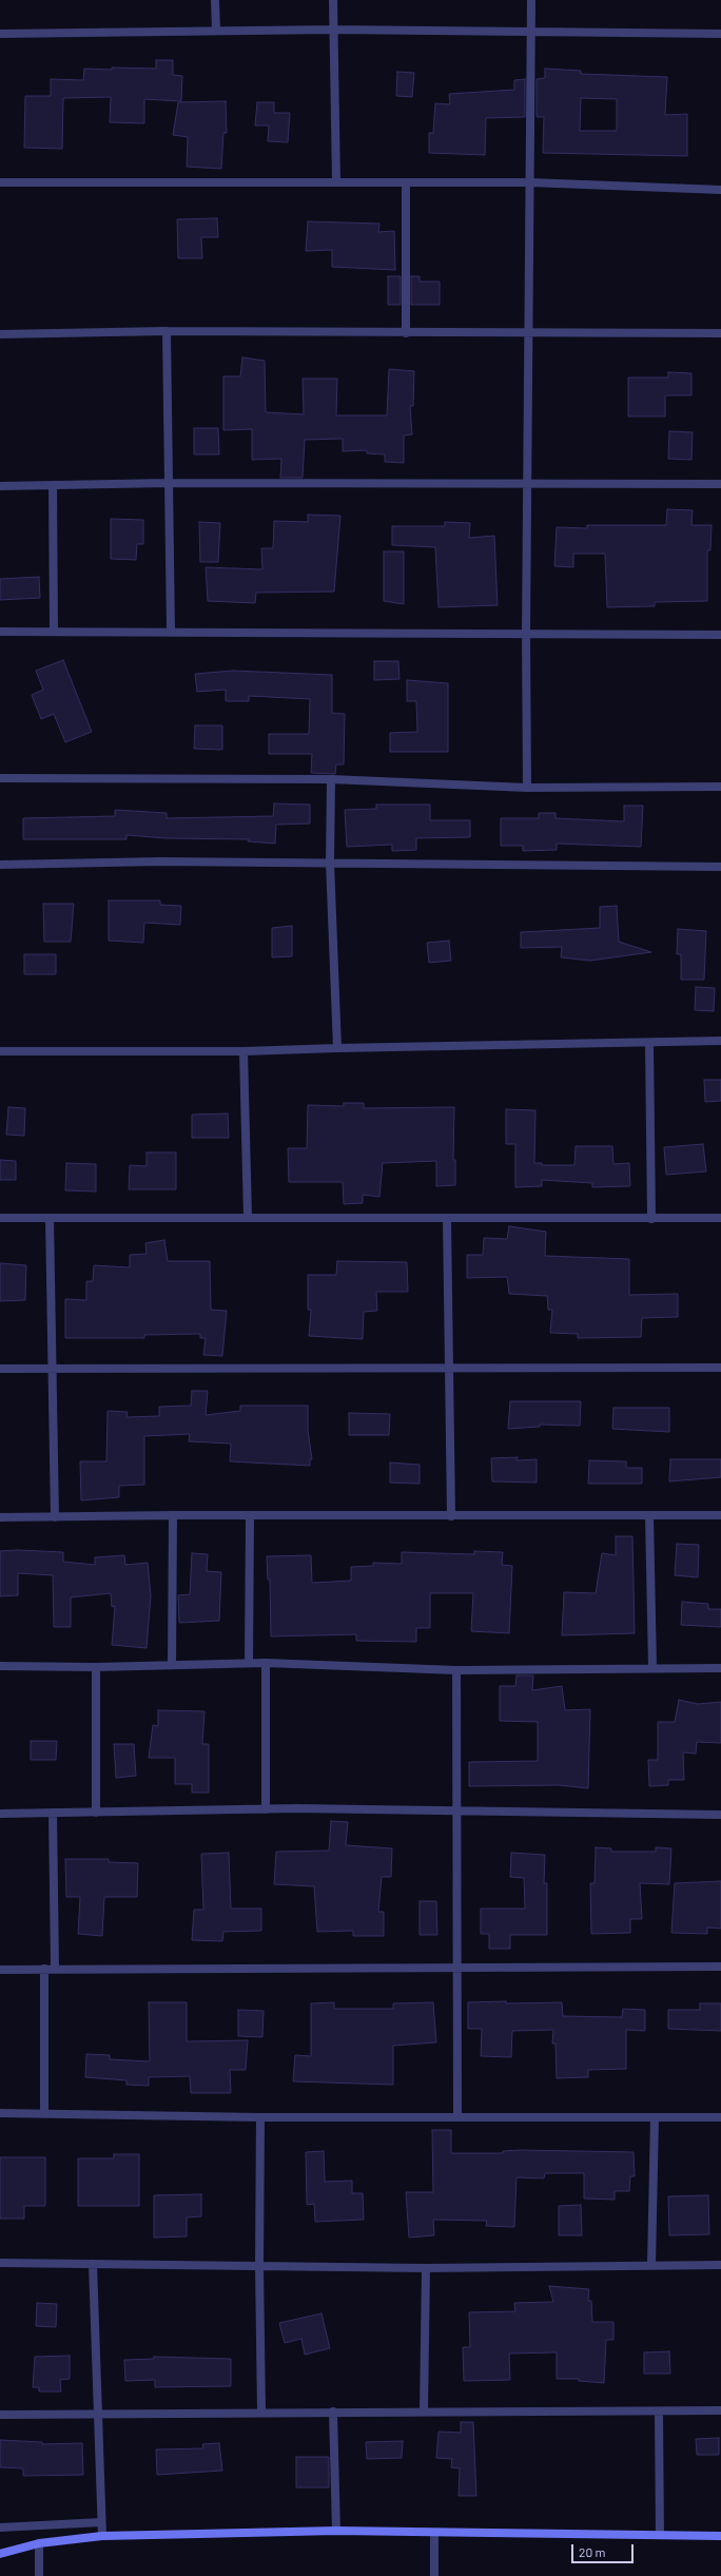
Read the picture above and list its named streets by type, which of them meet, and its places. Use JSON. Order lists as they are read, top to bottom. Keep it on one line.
{"scale_bar":"20 m"}
